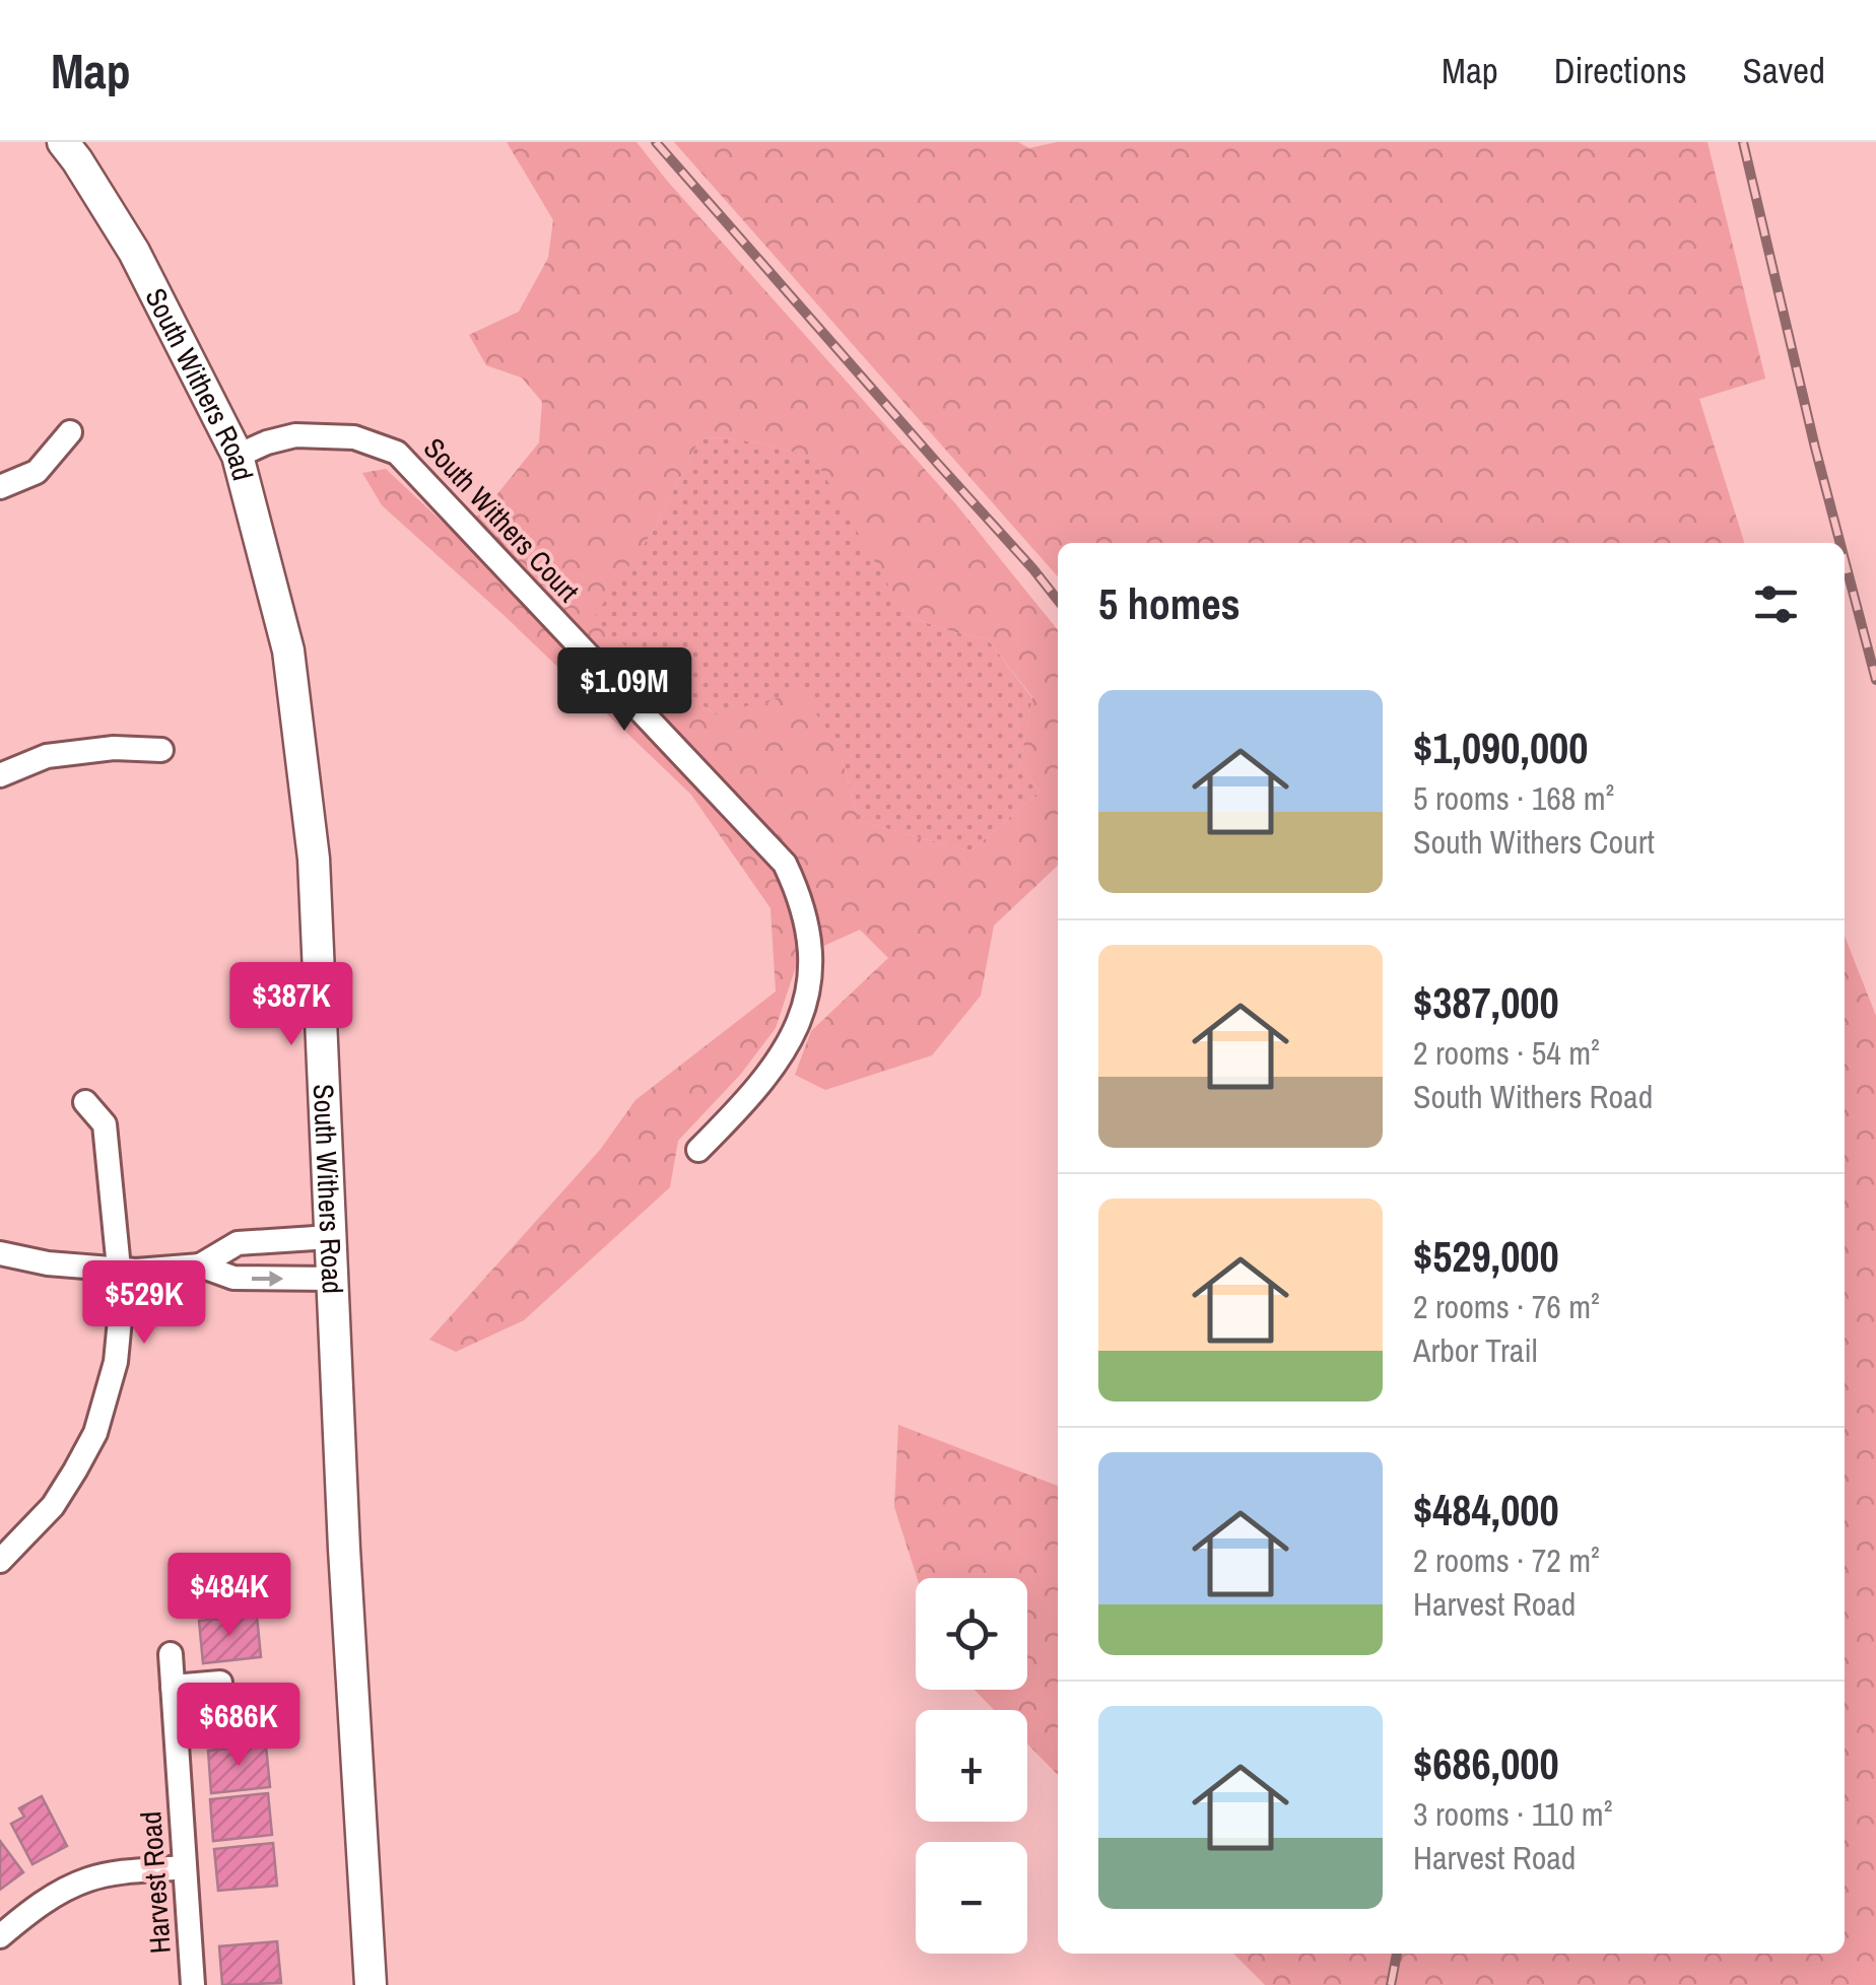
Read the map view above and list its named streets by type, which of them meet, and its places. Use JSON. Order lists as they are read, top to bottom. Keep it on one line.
{"streets":{"main road":["South Withers Road"],"street":["South Withers Court","Harvest Road"]},"crossings":[["South Withers Road","South Withers Court"]],"page":{"header":"Map","nav":["Map","Directions","Saved"],"heading":"5 homes","price":["$1.09M","$387K","$529K","$484K","$686K"],"list":[{"name":"$1,090,000","note":"5 rooms · 168 m² · South Withers Court"},{"name":"$387,000","note":"2 rooms · 54 m² · South Withers Road"},{"name":"$529,000","note":"2 rooms · 76 m² · Arbor Trail"},{"name":"$484,000","note":"2 rooms · 72 m² · Harvest Road"},{"name":"$686,000","note":"3 rooms · 110 m² · Harvest Road"}],"map_buttons":["+","−"]}}
